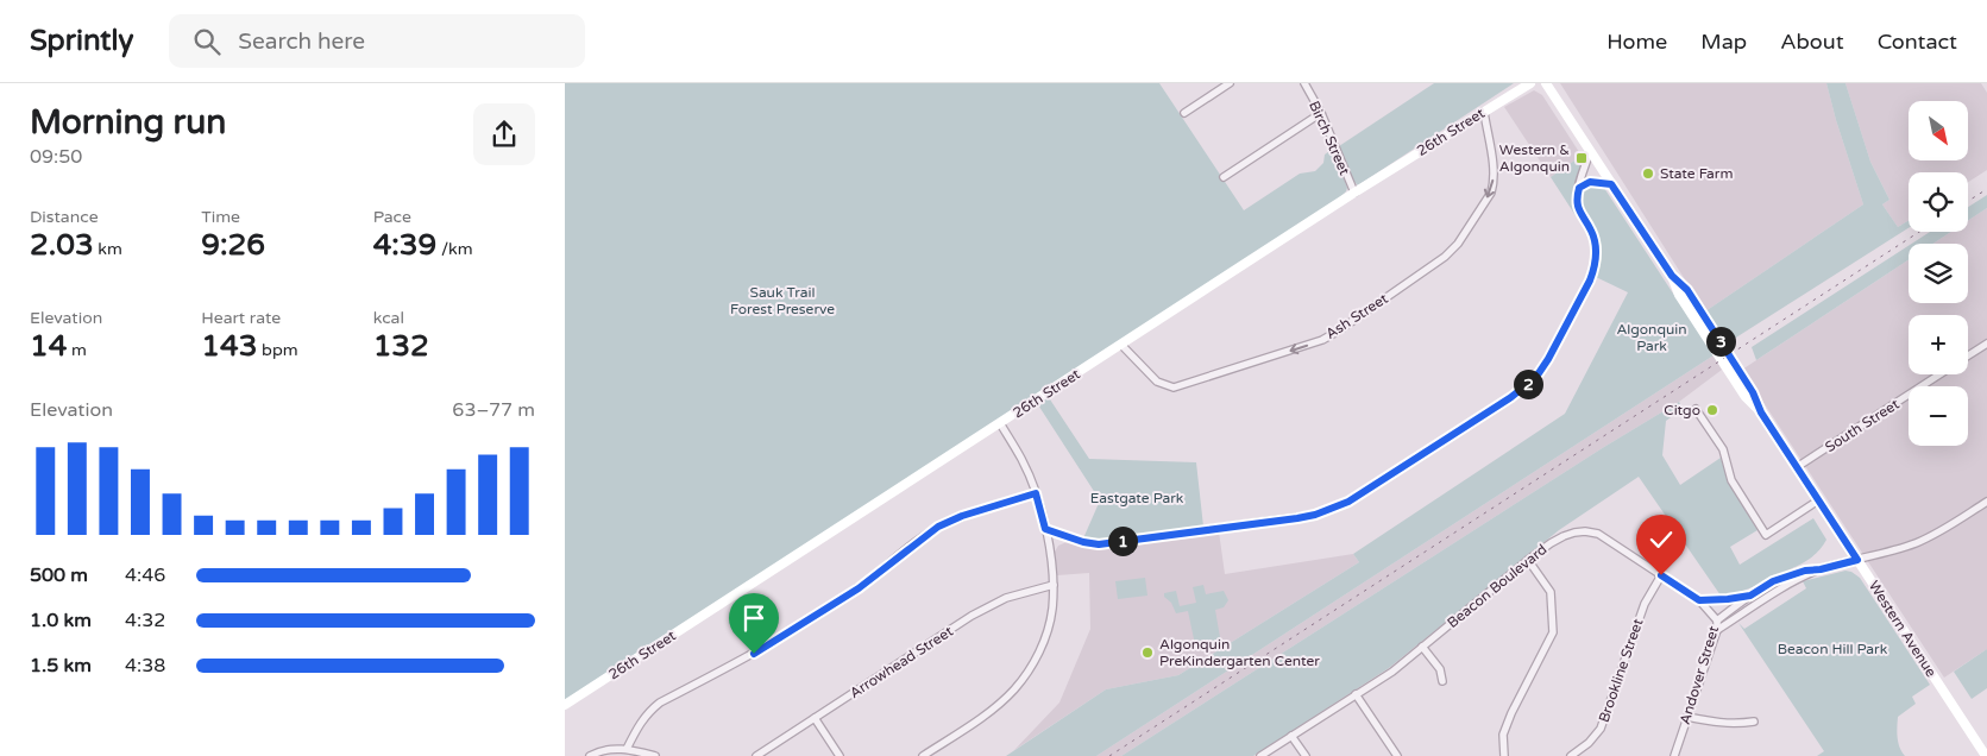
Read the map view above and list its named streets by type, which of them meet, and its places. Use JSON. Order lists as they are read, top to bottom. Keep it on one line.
{"streets":{"street":["26th Street","Birch Street","Ash Street","South Street","Beacon Boulevard","Western Avenue","Arrowhead Street","Brookline Street","Andover Street"]},"crossings":[["26th Street","Birch Street"],["26th Street","Ash Street"],["South Street","Western Avenue"],["Beacon Boulevard","Brookline Street"],["Beacon Boulevard","Andover Street"]],"one_way":["Ash Street"],"parks":["Sauk Trail Forest Preserve","Algonquin Park","Eastgate Park","Beacon Hill Park"],"places":{"transit":["Western & Algonquin"],"other":["State Farm","Citgo","Algonquin PreKindergarten Center"]},"north":"bottom right","page":{"header":"Sprintly","search":"Search here","nav":["Home","Map","About","Contact"],"heading":["Morning run","09:50"],"map_buttons":["+","−"],"stats":[["Distance","2.03 km"],["Time","9:26"],["Pace","4:39 /km"],["Elevation","14 m"],["Heart rate","143 bpm"],["kcal","132"]],"pins":["3","2","1"],"chart":["Elevation","63–77 m"],"list":[{"name":"500 m","note":"4:46"},{"name":"1.0 km","note":"4:32"},{"name":"1.5 km","note":"4:38"}]}}
